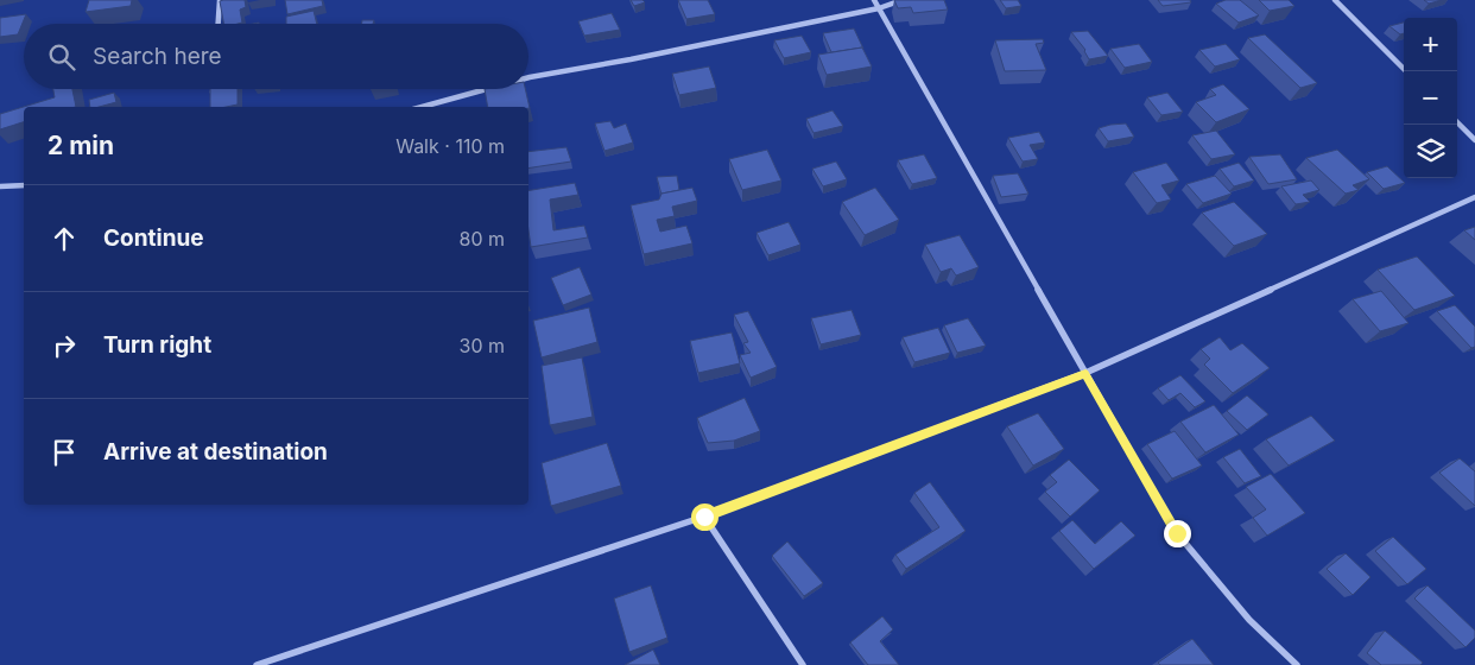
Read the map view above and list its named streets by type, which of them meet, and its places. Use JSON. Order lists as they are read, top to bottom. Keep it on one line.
{"page":{"map_buttons":["+","−"],"search":"Search here","heading":["2 min","Walk · 110 m"],"list":[["Continue","80 m"],["Turn right","30 m"],"Arrive at destination"]}}
